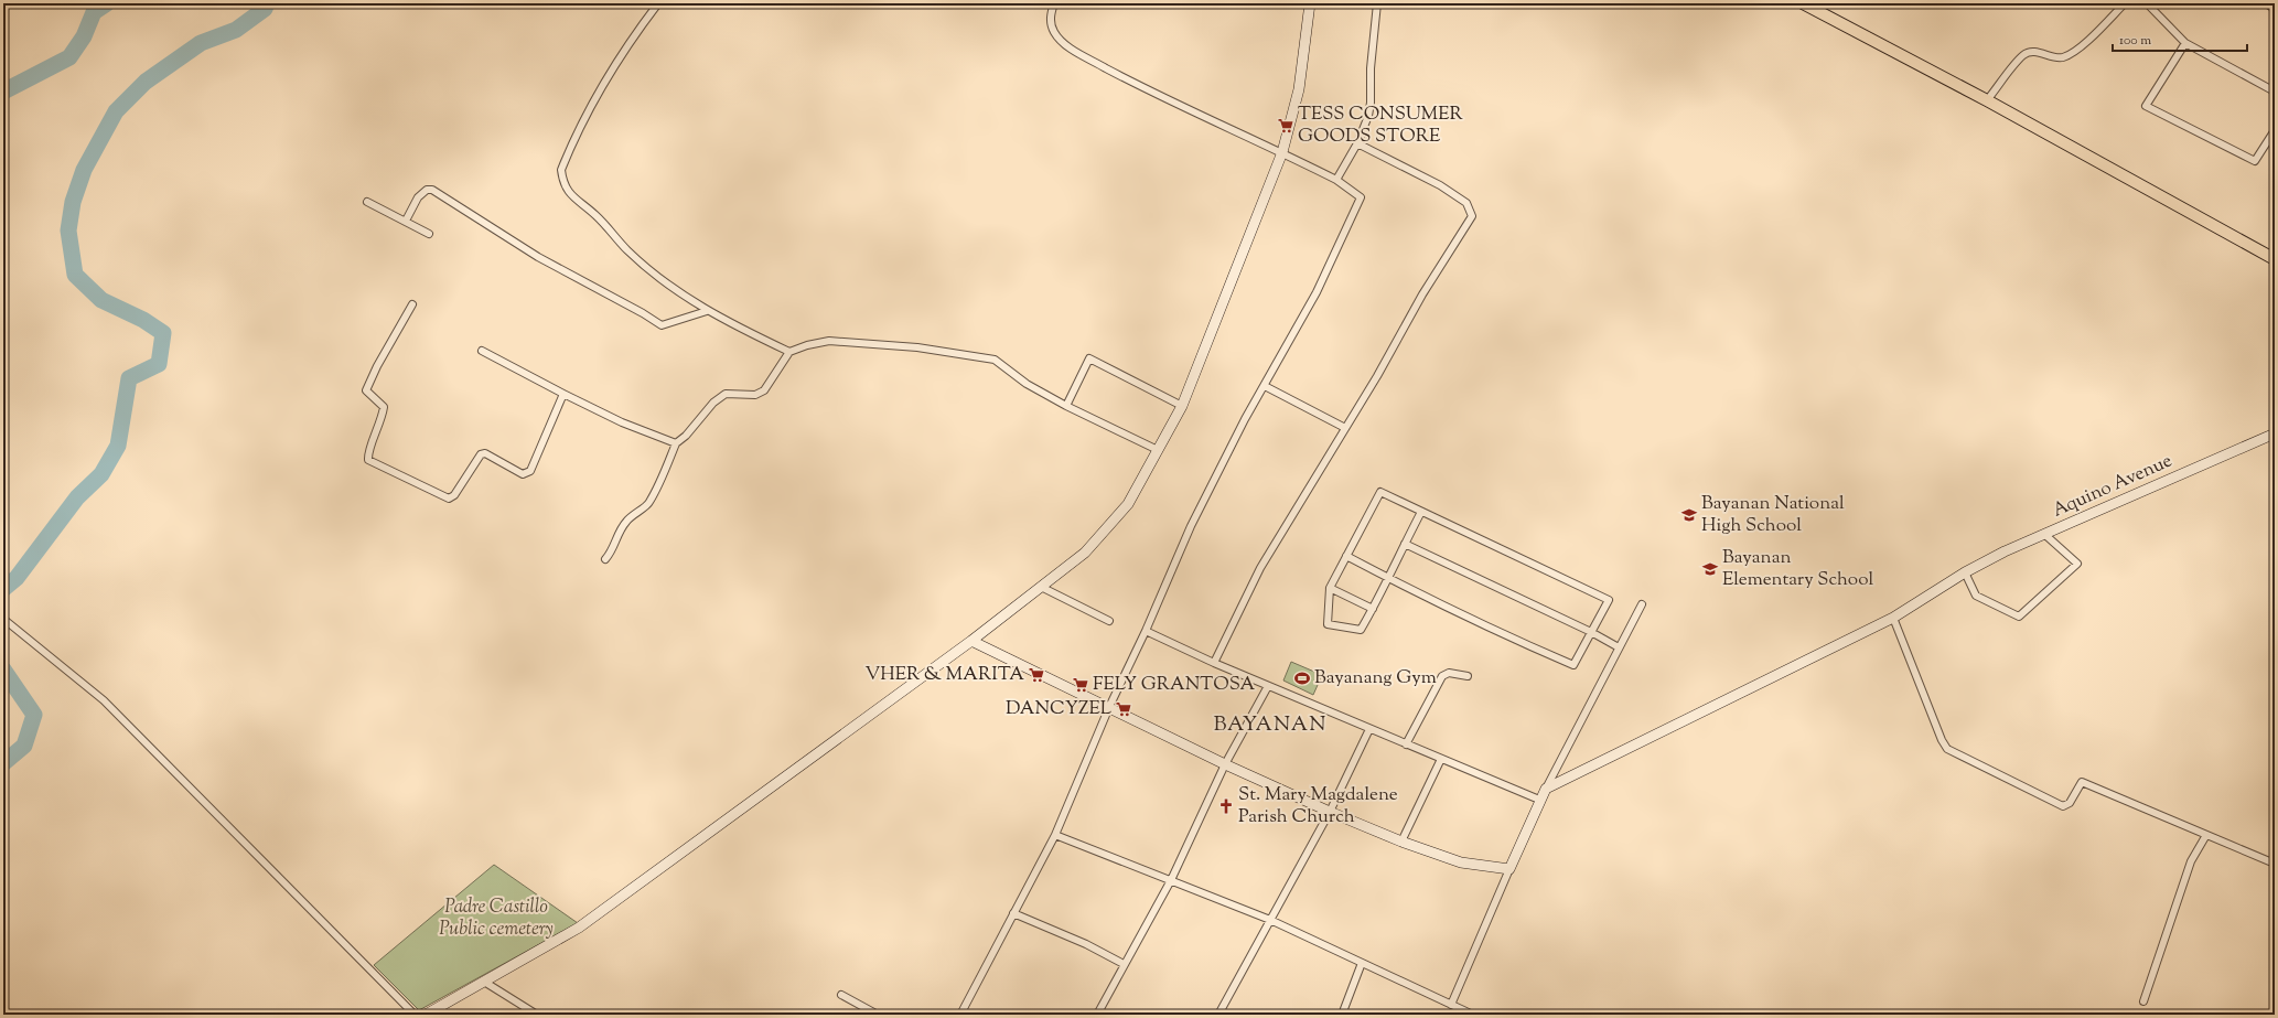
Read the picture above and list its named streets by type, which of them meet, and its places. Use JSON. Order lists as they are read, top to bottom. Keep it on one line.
{"streets":{"street":["Aquino Avenue"]},"districts":["BAYANAN"],"parks":["Padre Castillo Public cemetery"],"places":{"supermarket":["TESS CONSUMER GOODS STORE","VHER & MARITA","FELY GRANTOSA","DANCYZEL"],"school or university":["Bayanan National High School","Bayanan Elementary School"],"sports":["Bayanang Gym"],"church":["St. Mary Magdalene Parish Church"]},"scale_bar":"100 m"}
